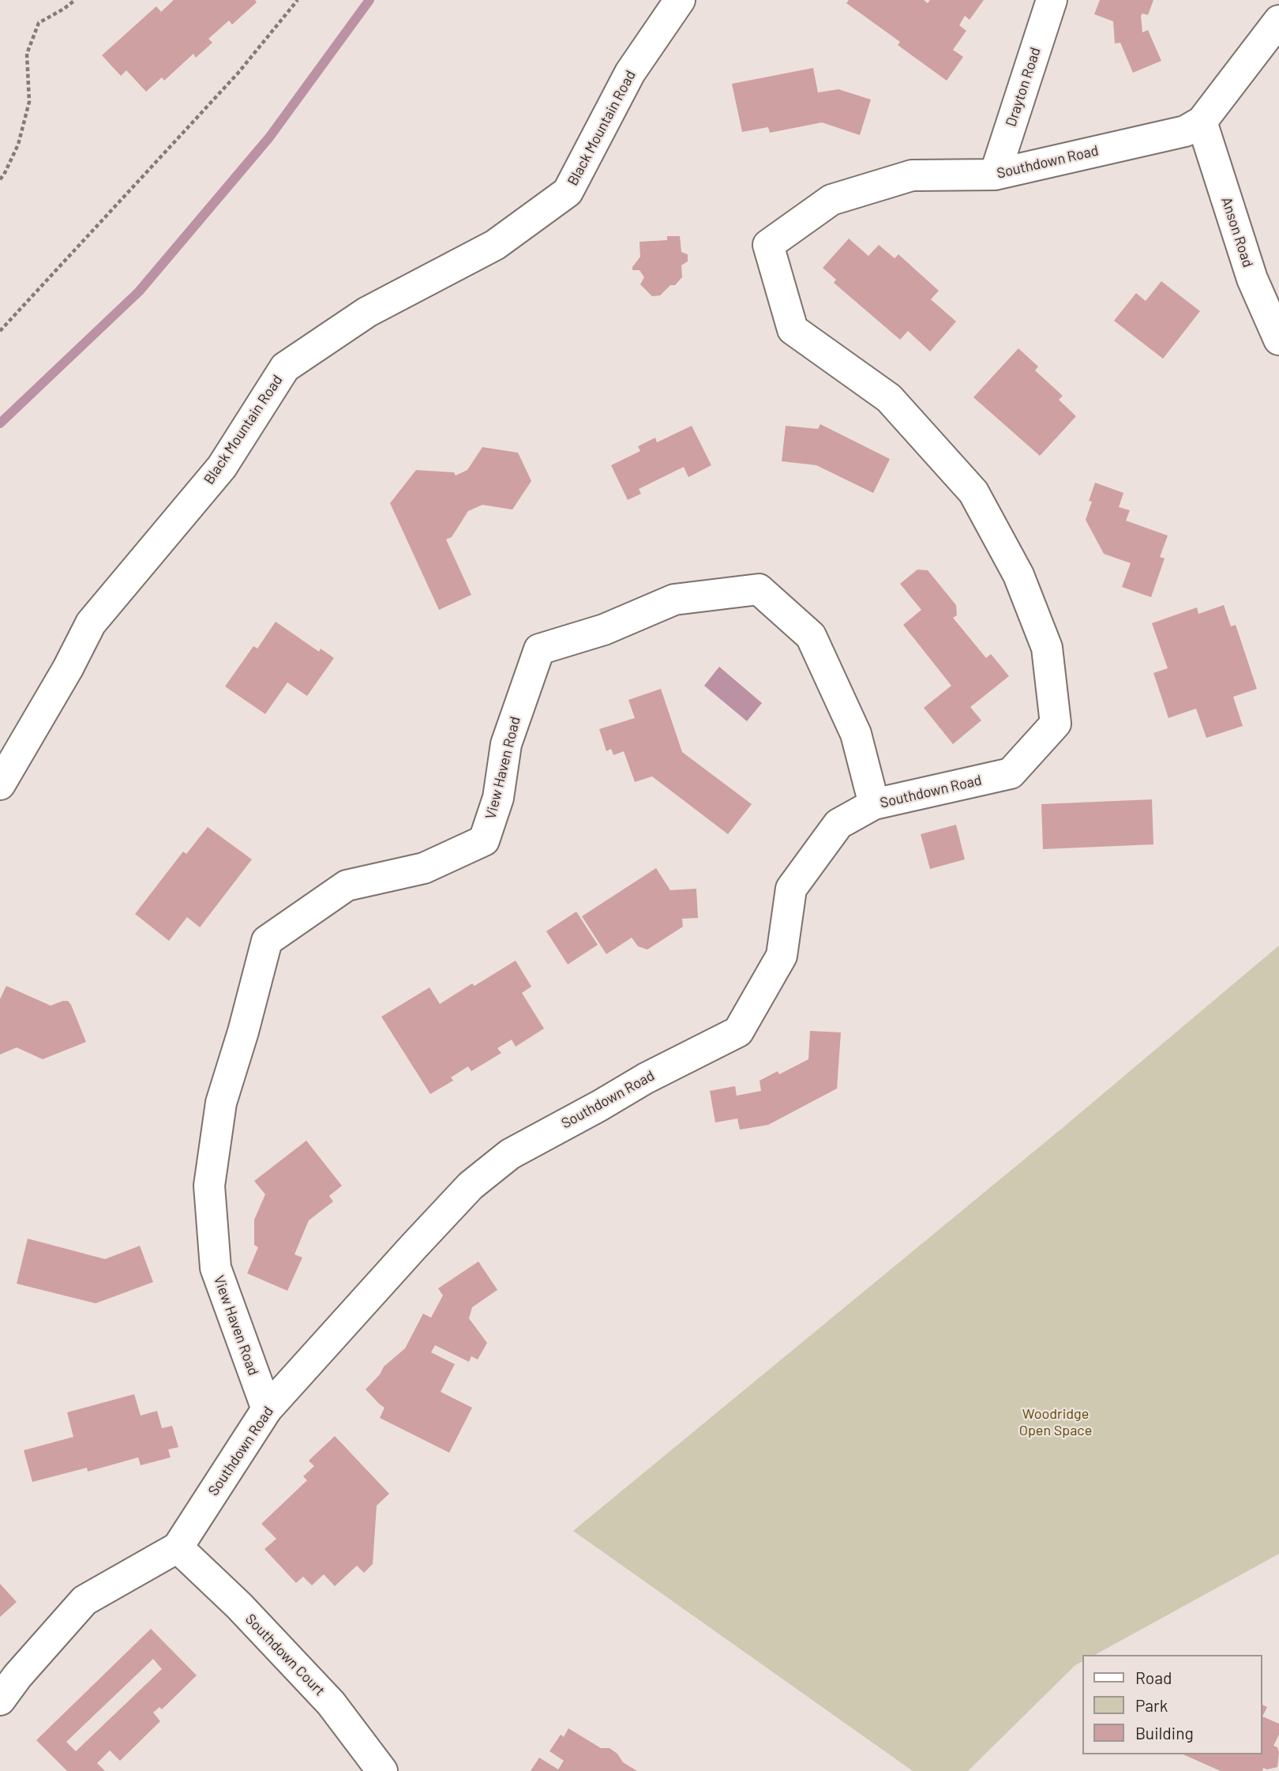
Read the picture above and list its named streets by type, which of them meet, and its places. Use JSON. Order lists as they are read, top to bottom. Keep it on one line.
{"streets":{"street":["Drayton Road","Black Mountain Road","Southdown Road","Anson Road","View Haven Road","Southdown Court"]},"crossings":[["Drayton Road","Southdown Road"],["Southdown Road","Anson Road"],["Southdown Road","View Haven Road"],["Southdown Road","Southdown Court"]],"parks":["Woodridge Open Space"],"legend":["Road","Park","Building"]}
